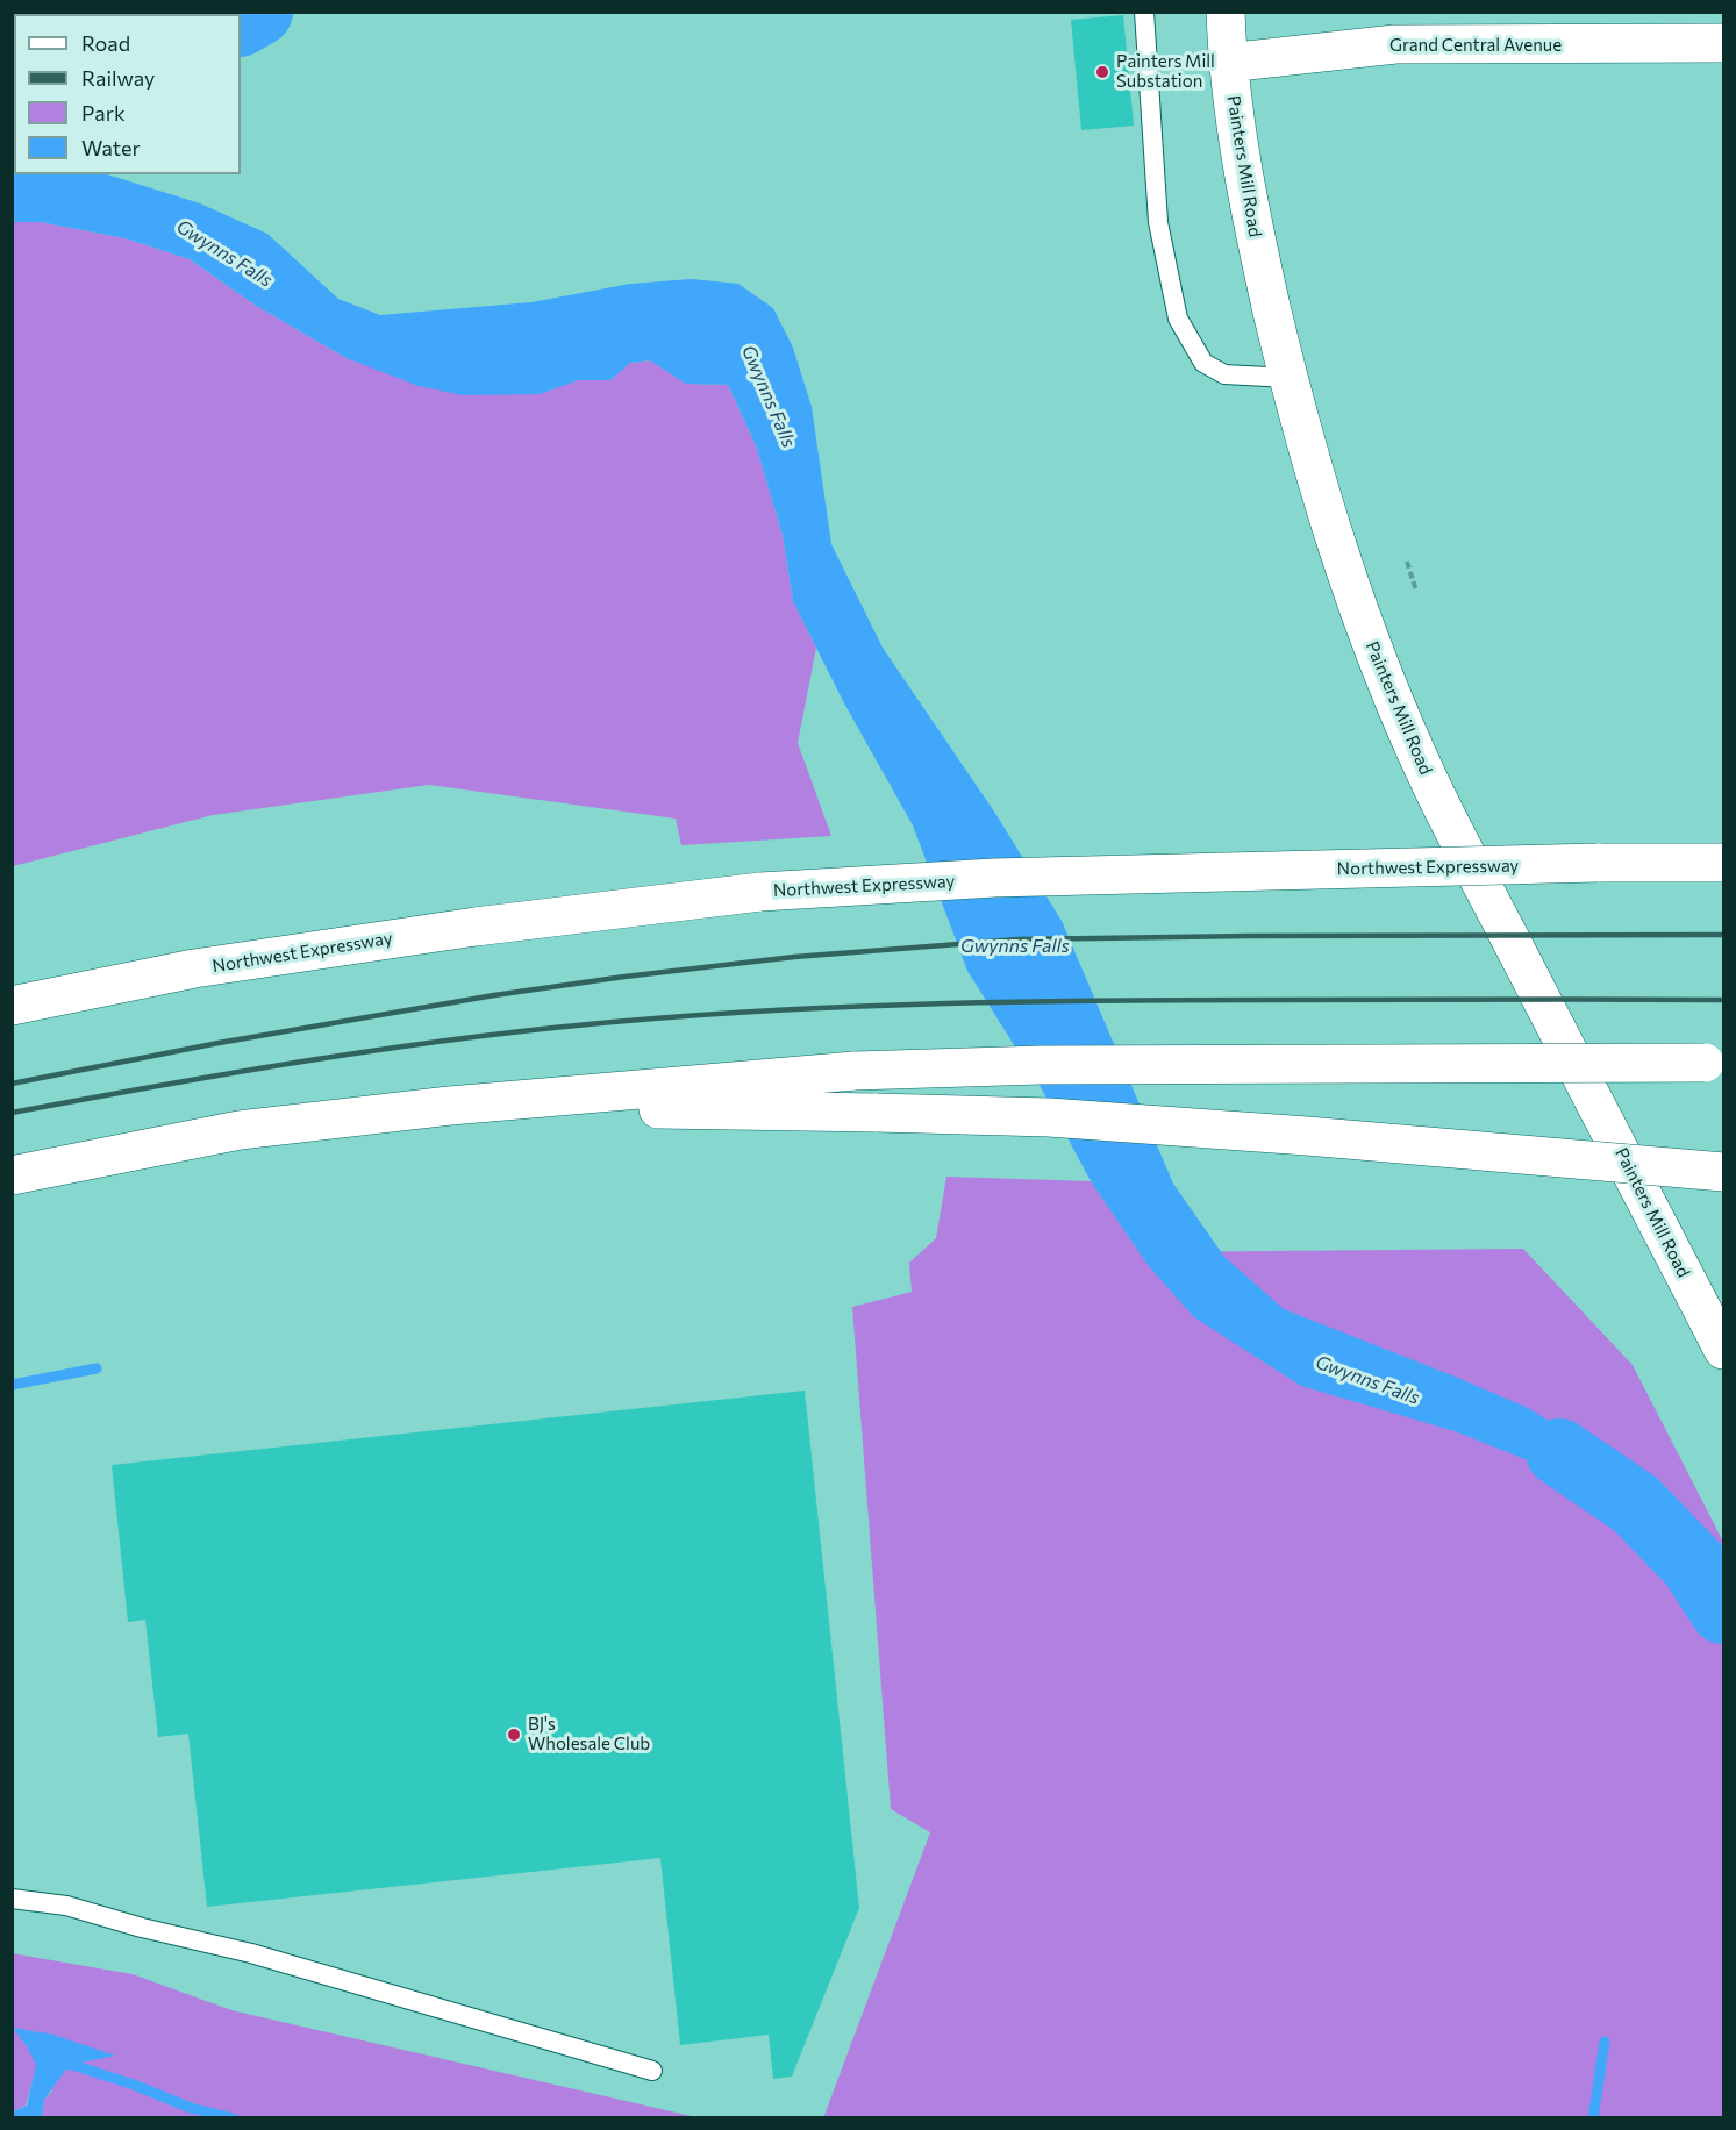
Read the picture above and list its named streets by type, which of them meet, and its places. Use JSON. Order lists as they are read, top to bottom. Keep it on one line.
{"streets":{"main road":["Grand Central Avenue","Painters Mill Road","Northwest Expressway"]},"crossings":[["Grand Central Avenue","Painters Mill Road"]],"water":["Gwynns Falls"],"places":["Painters Mill Substation","BJ's Wholesale Club"],"legend":["Road","Railway","Park","Water"]}
